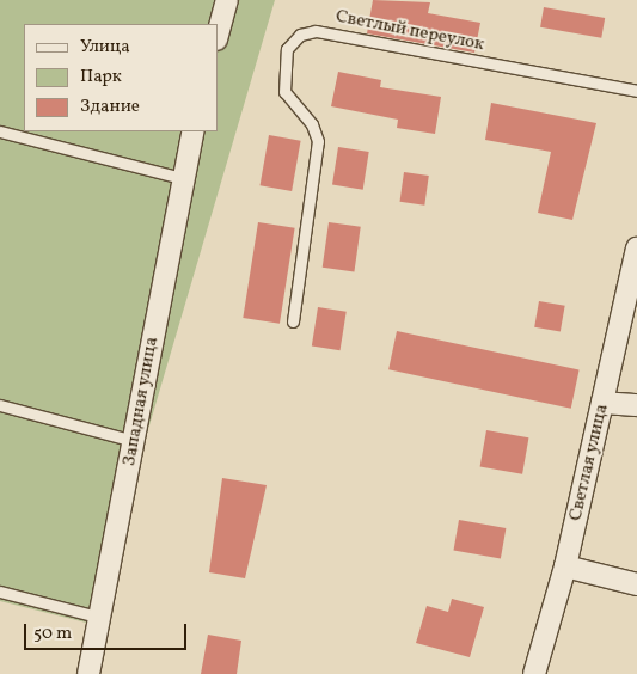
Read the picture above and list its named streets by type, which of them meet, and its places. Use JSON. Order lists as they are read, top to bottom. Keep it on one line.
{"streets":{"street":["Западная улица","Светлая улица"],"lane":["Светлый переулок"]},"legend":["Улица","Парк","Здание"],"scale_bar":"50 m"}
